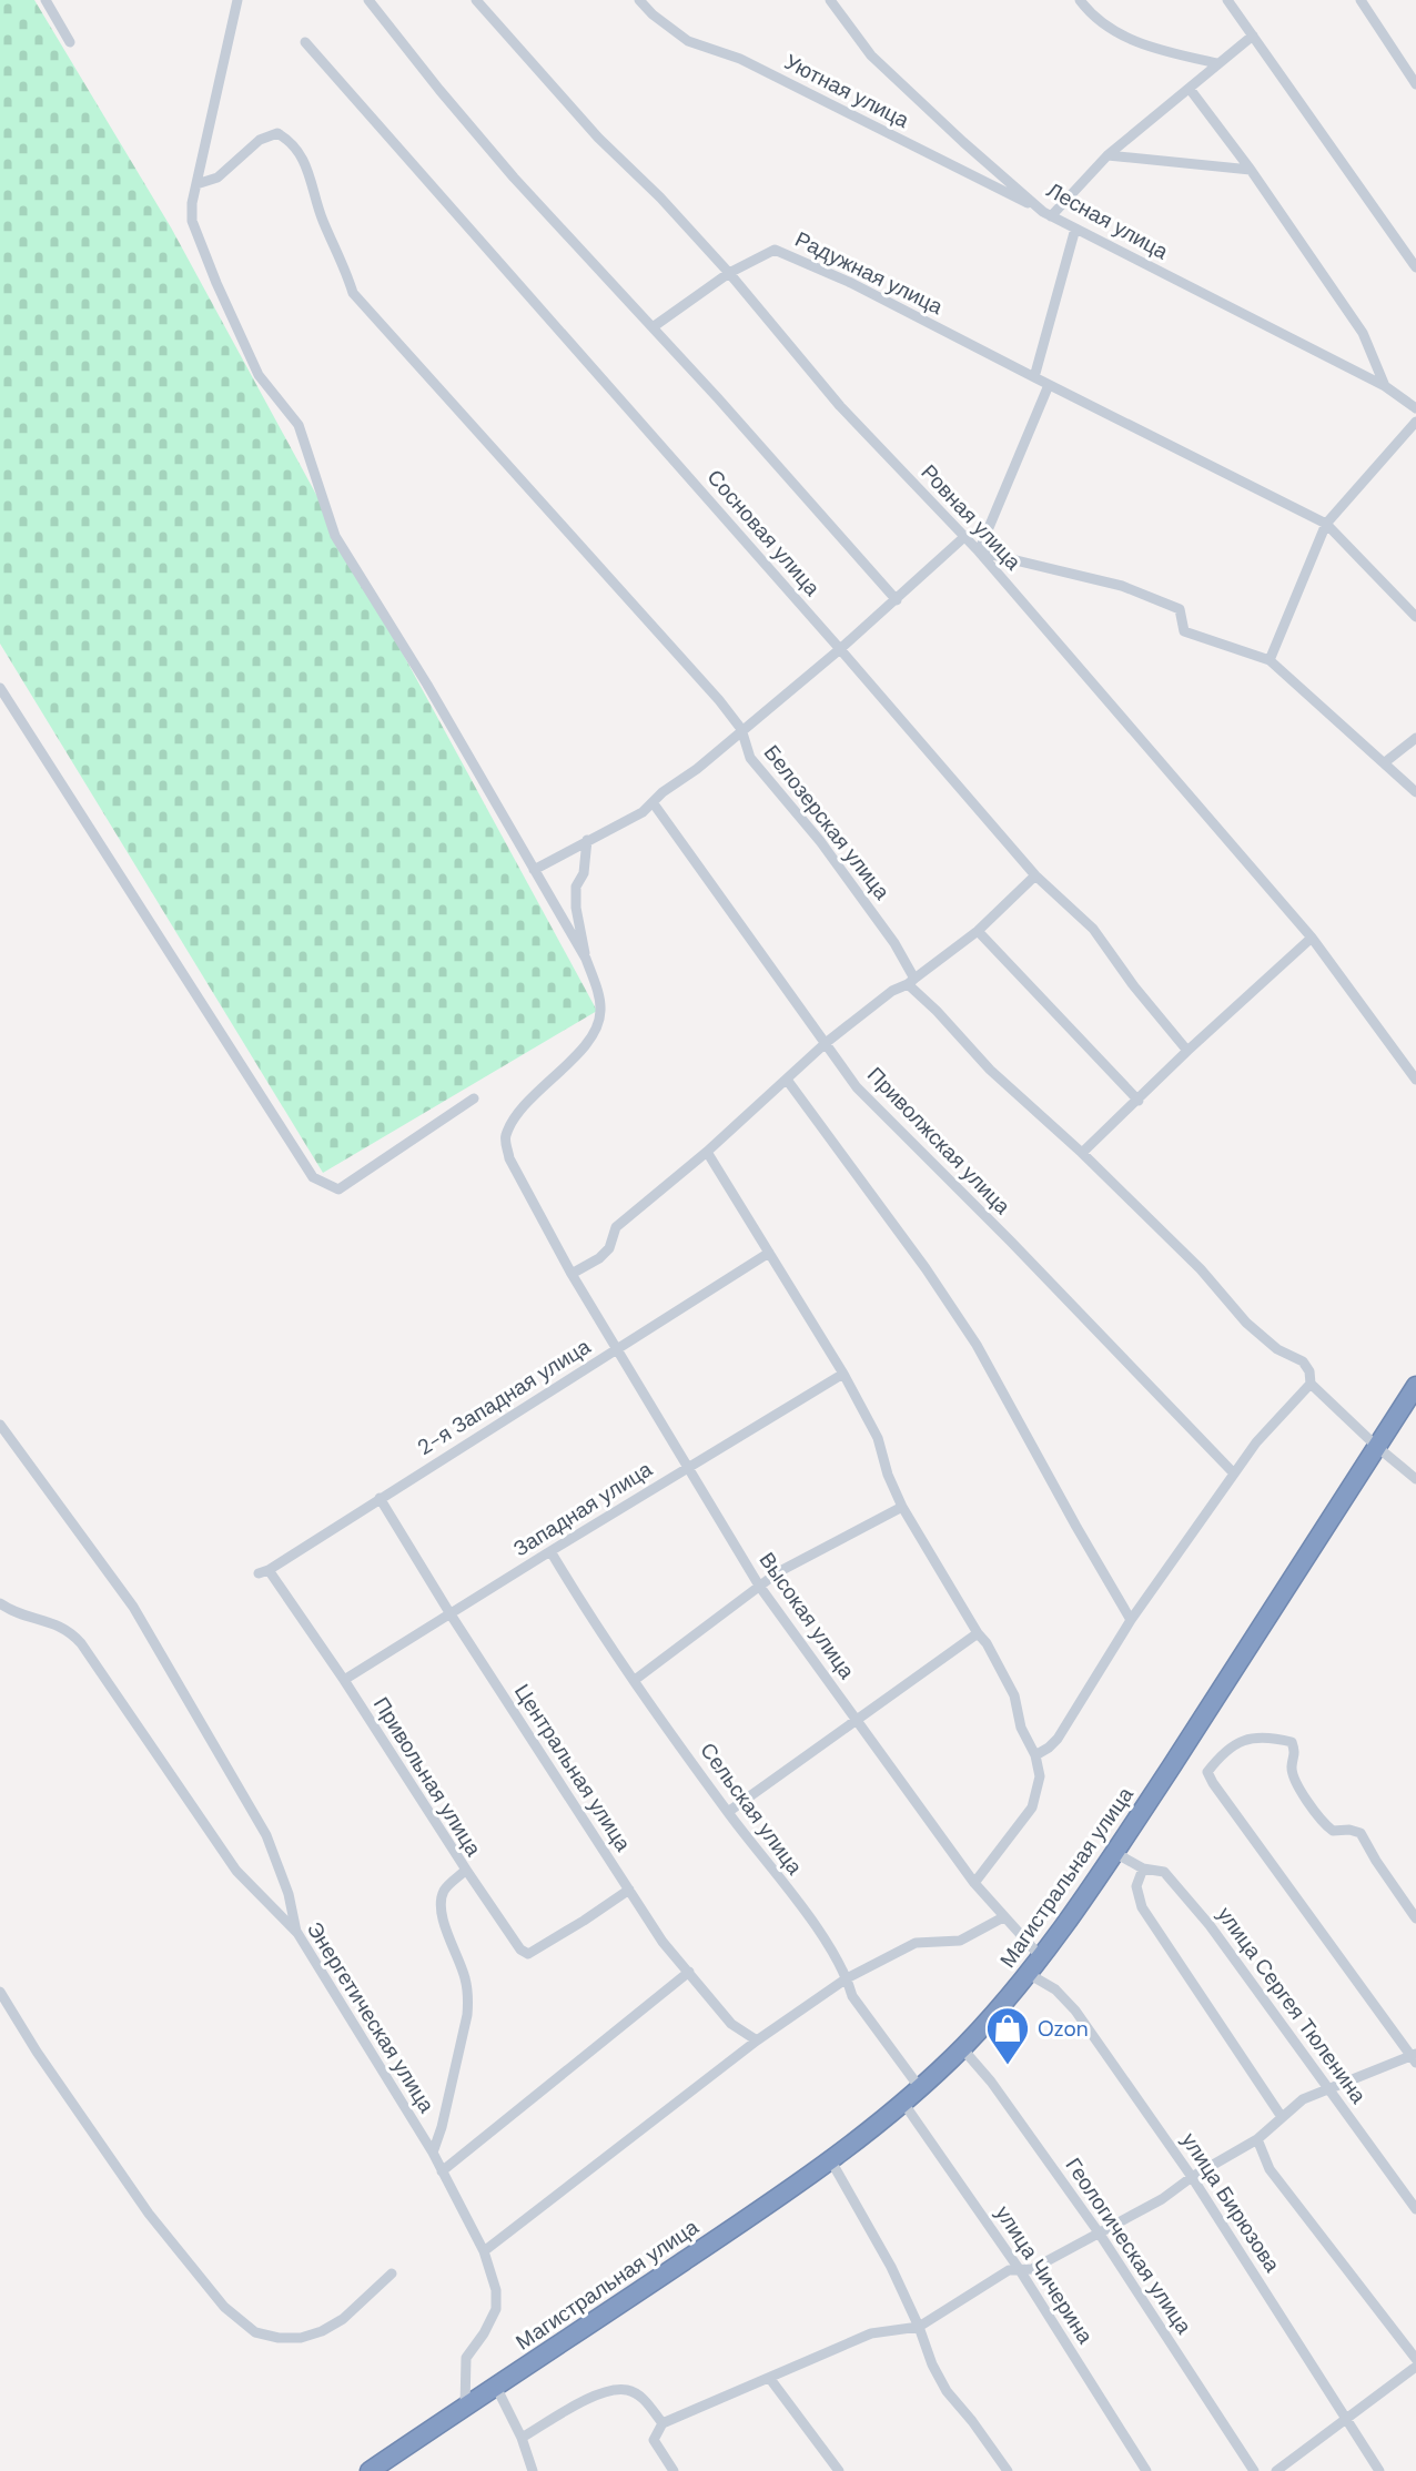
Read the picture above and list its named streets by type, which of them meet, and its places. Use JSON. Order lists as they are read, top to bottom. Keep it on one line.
{"streets":{"highway":["Магистральная улица"],"street":["Уютная улица","Лесная улица","Радужная улица","Ровная улица","Сосновая улица","Белозерская улица","Приволжская улица","2-я Западная улица","Западная улица","Высокая улица","Центральная улица","Привольная улица","Сельская улица","улица Сергея Тюленина","Энергетическая улица","улица Бирюзова","Геологическая улица","улица Чичерина"]},"crossings":[["Уютная улица","Лесная улица"],["Радужная улица","Ровная улица"],["Белозерская улица","Магистральная улица"],["2-я Западная улица","Высокая улица"],["2-я Западная улица","Центральная улица"],["2-я Западная улица","Привольная улица"],["Западная улица","Высокая улица"],["Западная улица","Центральная улица"],["Западная улица","Привольная улица"],["Западная улица","Сельская улица"],["Высокая улица","Магистральная улица"],["Привольная улица","Энергетическая улица"],["Сельская улица","Магистральная улица"],["Магистральная улица","улица Сергея Тюленина"],["Магистральная улица","Энергетическая улица"],["Магистральная улица","улица Бирюзова"],["Магистральная улица","Геологическая улица"],["Магистральная улица","улица Чичерина"]],"places":{"shop":["Ozon"]}}
